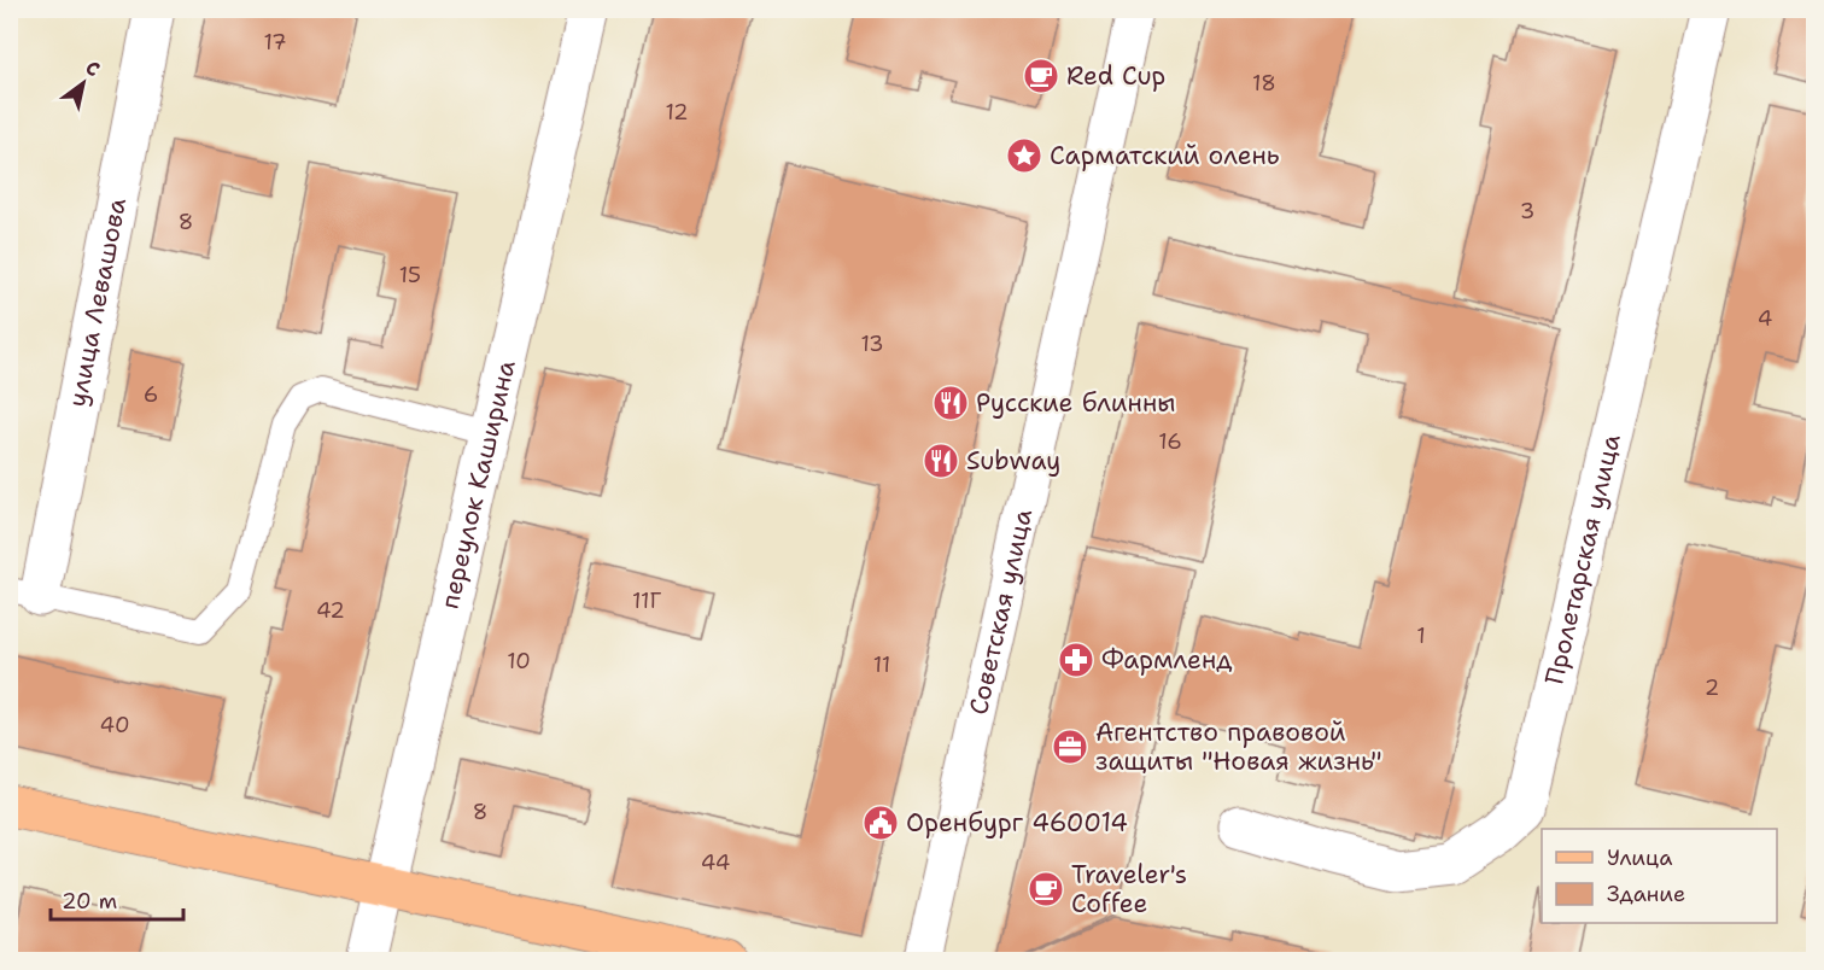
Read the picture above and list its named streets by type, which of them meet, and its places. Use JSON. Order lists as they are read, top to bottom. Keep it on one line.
{"streets":{"street":["улица Левашова","переулок Каширина","Пролетарская улица","Советская улица"]},"places":{"cafe":["Red Cup","Traveler's Coffee"],"place":["Сарматский олень"],"restaurant":["Русские блинны","Subway"],"pharmacy":["Фармленд"],"office":["Агентство правовой защиты \"Новая жизнь\""],"public building":["Оренбург 460014"]},"house_numbers":["17","18","12","3","8","15","4","13","6","16","11Г","42","1","10","11","2","40","8","44"],"legend":["Улица","Здание"],"scale_bar":"20 m","north":"top right"}
